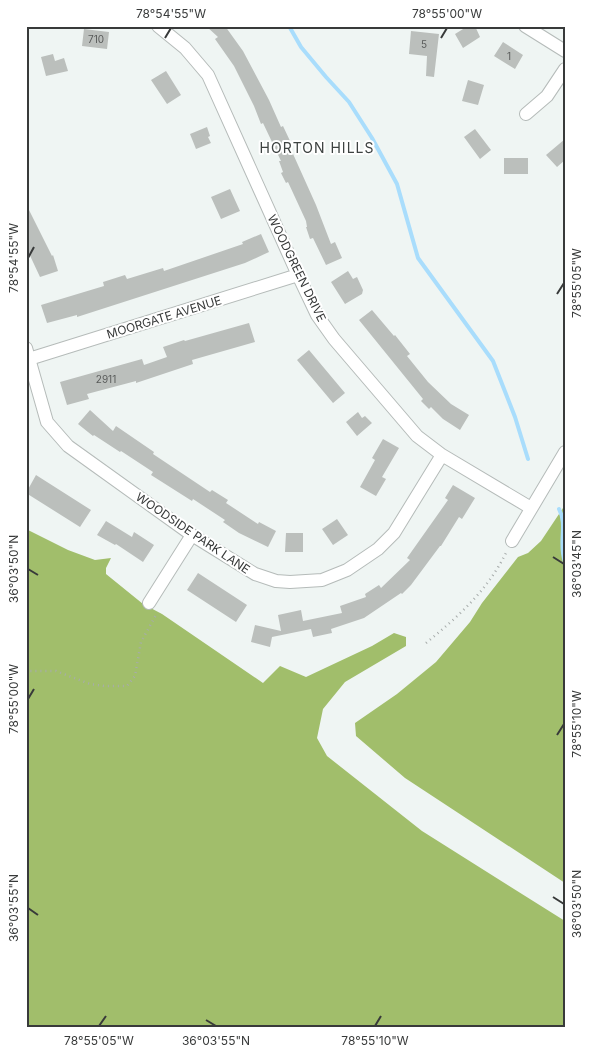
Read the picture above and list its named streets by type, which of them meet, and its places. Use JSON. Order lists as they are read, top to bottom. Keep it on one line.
{"streets":{"street":["WOODGREEN DRIVE","MOORGATE AVENUE","WOODSIDE PARK LANE"]},"crossings":[["WOODGREEN DRIVE","MOORGATE AVENUE"],["WOODGREEN DRIVE","WOODSIDE PARK LANE"],["MOORGATE AVENUE","WOODSIDE PARK LANE"]],"districts":["HORTON HILLS"],"house_numbers":["710","5","1","2911"],"coordinates":["78°54'55\"W","78°55'00\"W","78°55'05\"W","36°03'45\"N","36°03'50\"N","78°55'10\"W","36°03'55\"N"]}
